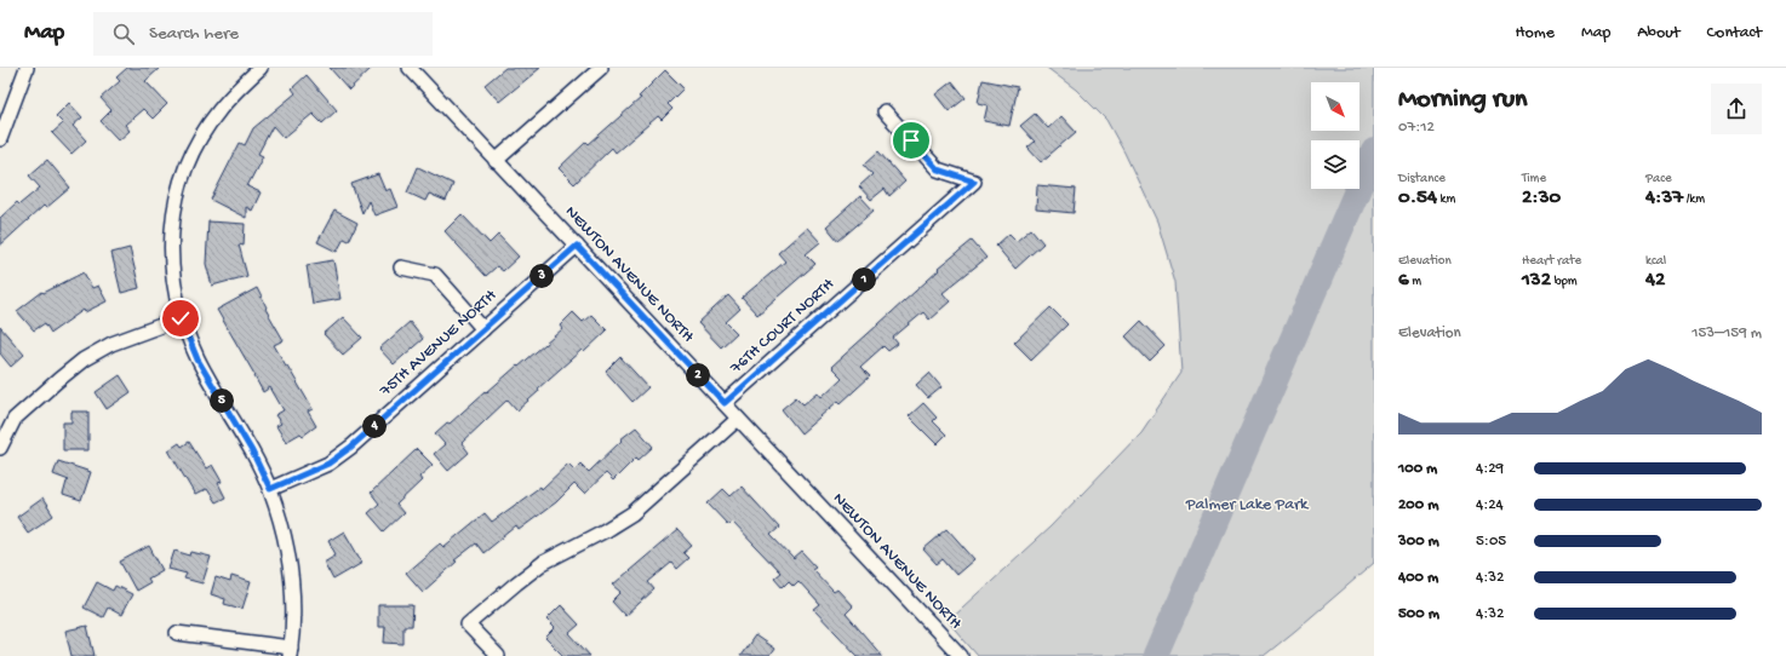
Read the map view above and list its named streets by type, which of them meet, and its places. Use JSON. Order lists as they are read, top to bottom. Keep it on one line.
{"streets":{"street":["NEWTON AVENUE NORTH","76TH COURT NORTH","75TH AVENUE NORTH"]},"crossings":[["NEWTON AVENUE NORTH","76TH COURT NORTH"],["NEWTON AVENUE NORTH","75TH AVENUE NORTH"]],"parks":["Palmer Lake Park"],"north":"bottom right","page":{"header":"Map","search":"Search here","nav":["Home","Map","About","Contact"],"heading":["Morning run","07:12"],"stats":[["Distance","0.54 km"],["Time","2:30"],["Pace","4:37 /km"],["Elevation","6 m"],["Heart rate","132 bpm"],["kcal","42"]],"pins":["3","1","2","5","4"],"chart":["Elevation","153–159 m"],"list":[{"name":"100 m","note":"4:29"},{"name":"200 m","note":"4:24"},{"name":"300 m","note":"5:05"},{"name":"400 m","note":"4:32"},{"name":"500 m","note":"4:32"}]}}
